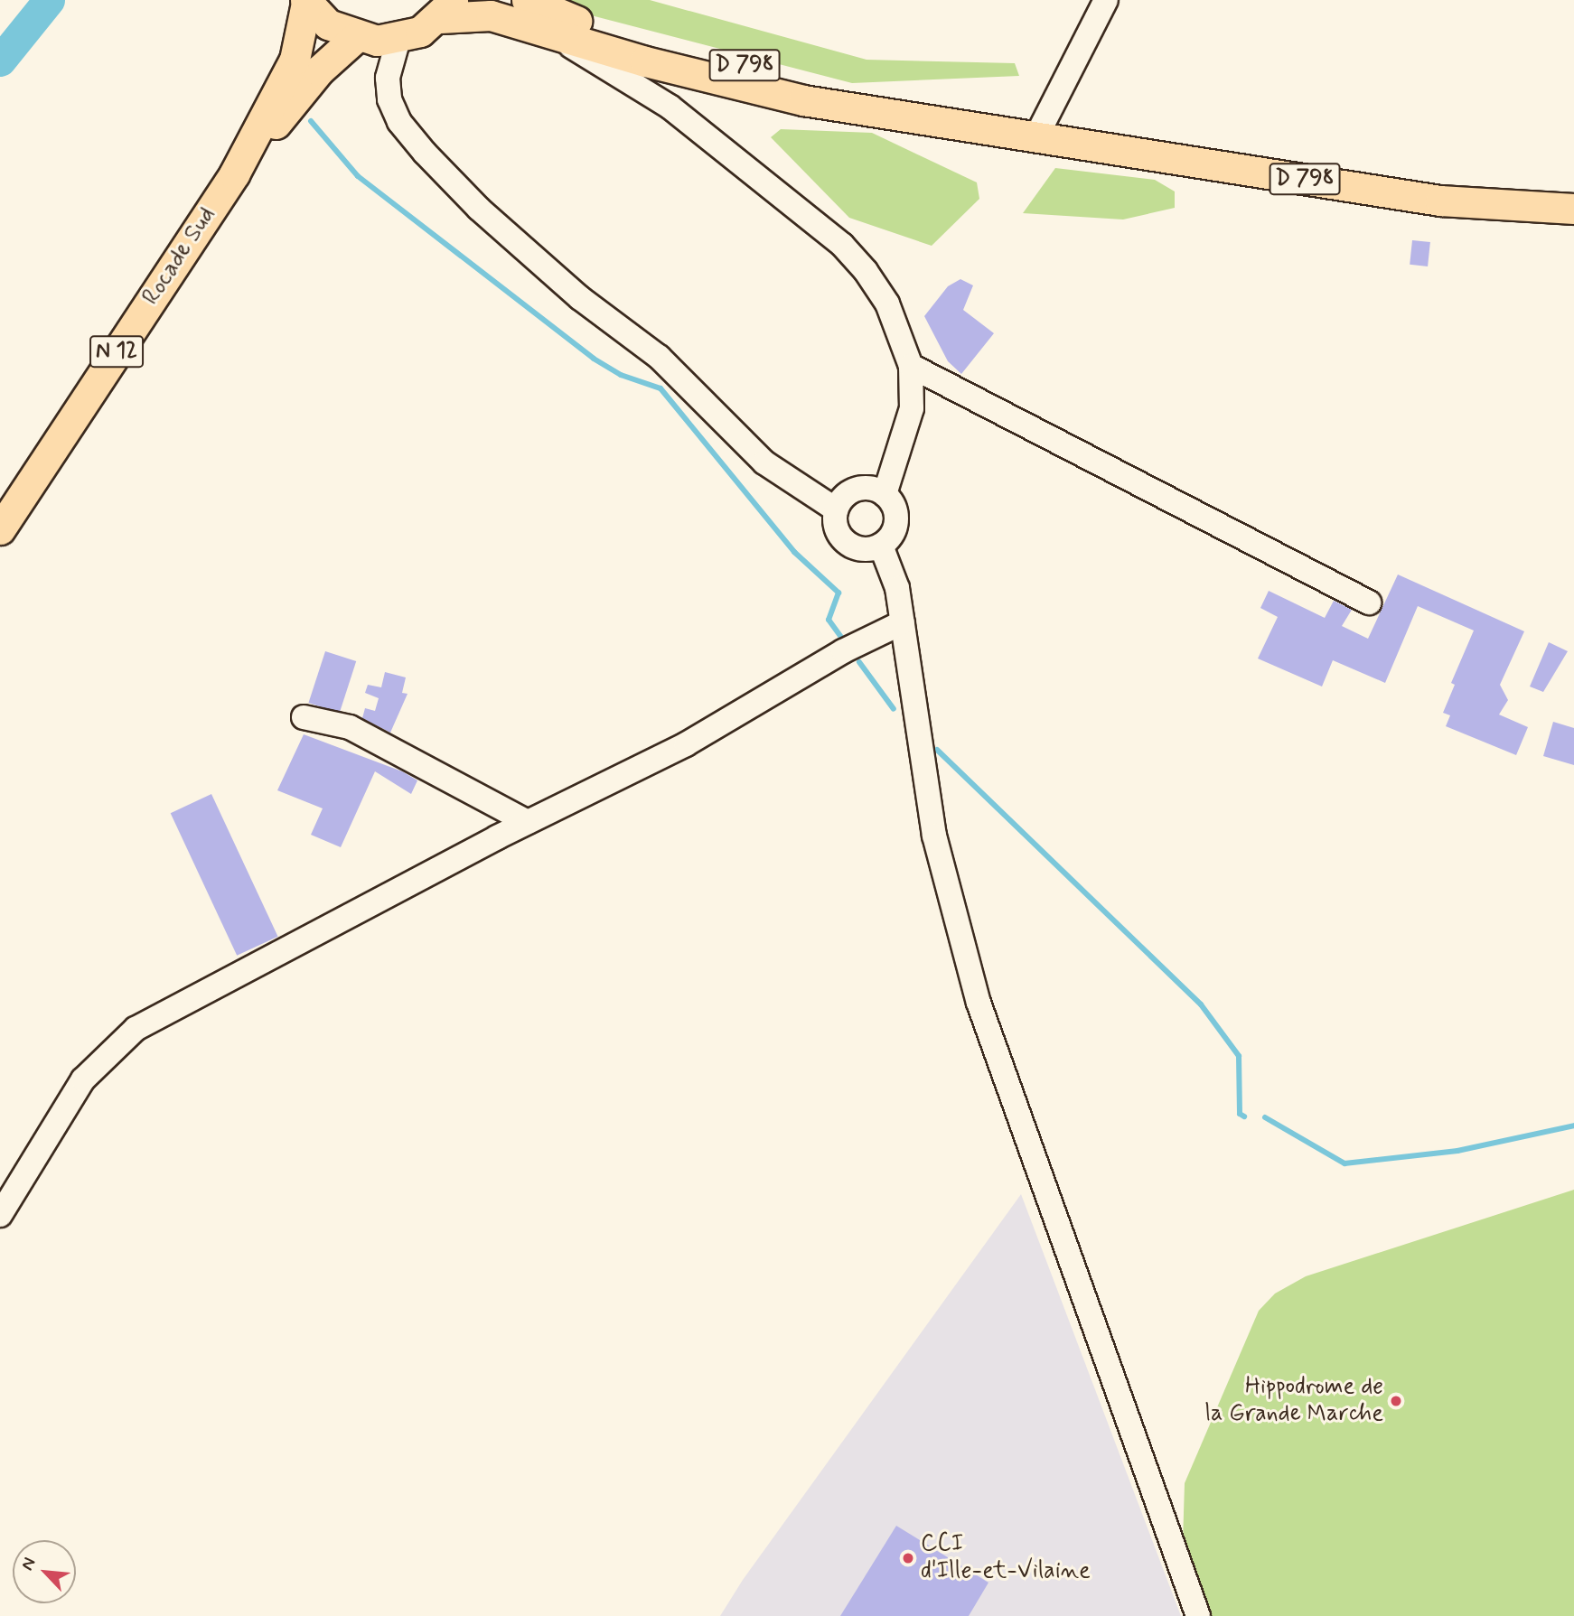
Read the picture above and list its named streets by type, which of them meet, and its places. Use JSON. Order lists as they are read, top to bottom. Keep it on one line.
{"streets":{"main road":["D 798","Rocade Sud","N 12"]},"places":["Hippodrome de la Grande Marche","CCI d'Ille-et-Vilaine"],"north":"top left"}
